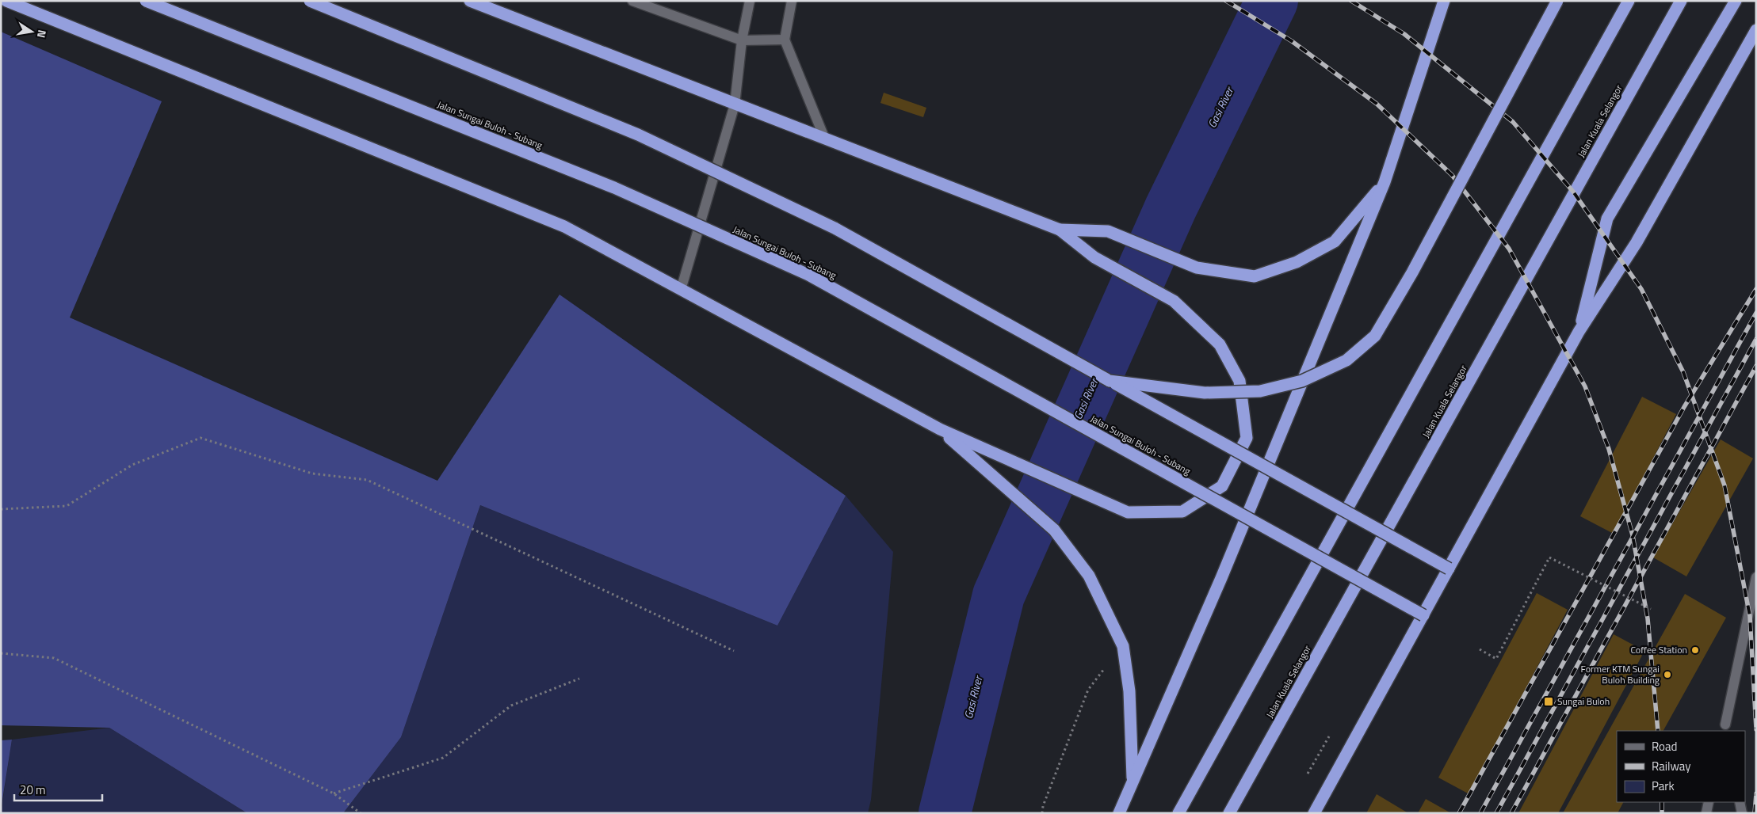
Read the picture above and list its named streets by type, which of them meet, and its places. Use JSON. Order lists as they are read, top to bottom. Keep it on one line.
{"streets":{"highway":["Jalan Kuala Selangor","Jalan Sungai Buloh - Subang"]},"water":["Gasi River"],"places":{"other":["Coffee Station","Former KTM Sungai Buloh Building"],"transit":["Sungai Buloh"]},"legend":["Road","Railway","Park"],"scale_bar":"20 m","north":"right"}
